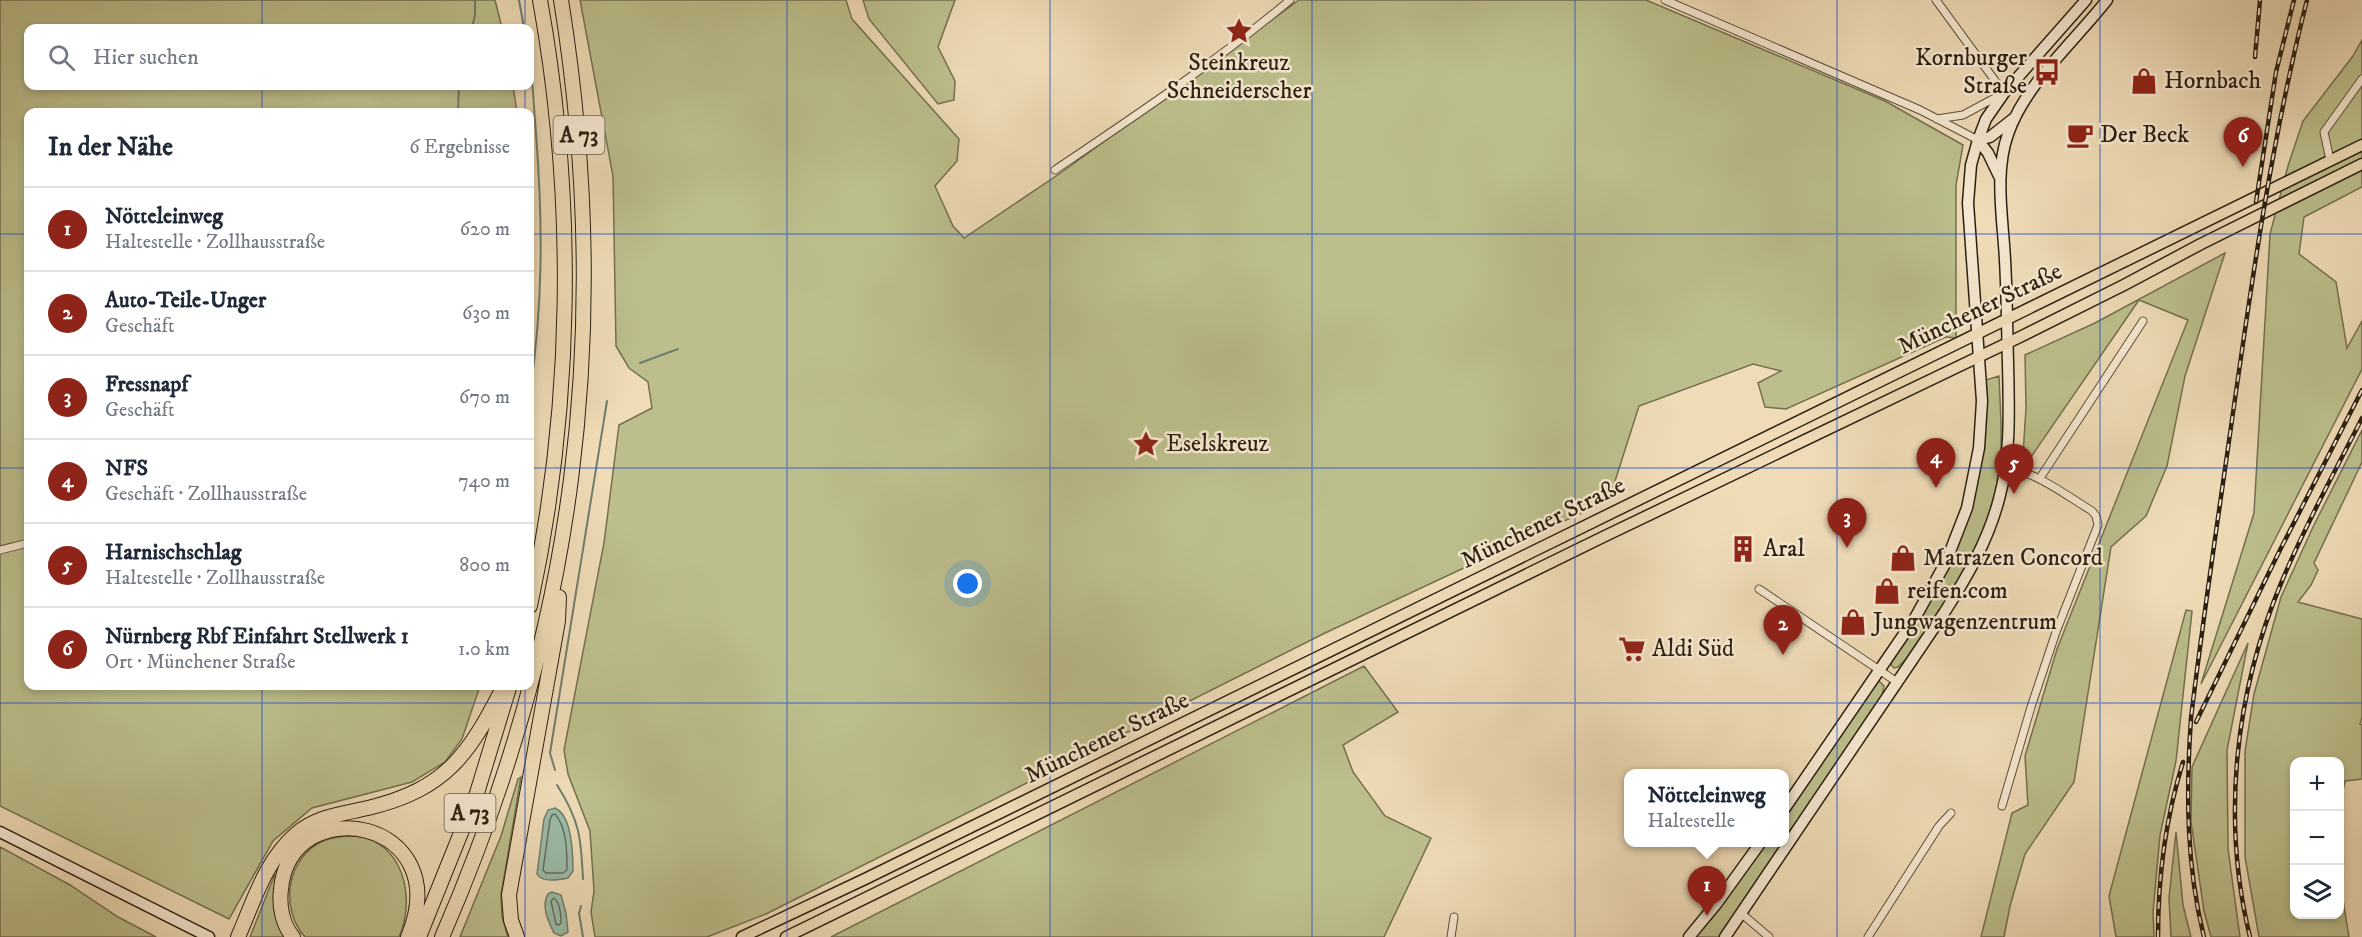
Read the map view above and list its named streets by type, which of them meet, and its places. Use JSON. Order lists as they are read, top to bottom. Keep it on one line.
{"streets":{"highway":["A 73"],"main road":["Münchener Straße"]},"places":{"place":["Steinkreuz Schneiderscher","Eselskreuz"],"bus stop":["Kornburger Straße"],"shop":["Hornbach","Matrazen Concord","reifen.com","Jungwagenzentrum"],"cafe":["Der Beck"],"building":["Aral"],"supermarket":["Aldi Süd"]},"page":{"search":"Hier suchen","heading":["In der Nähe","6 Ergebnisse"],"pins":["6","4","5","3","2","1"],"list":[{"mark":"1","name":"Nötteleinweg","note":"Haltestelle · Zollhausstraße","value":"620 m"},{"mark":"2","name":"Auto-Teile-Unger","note":"Geschäft","value":"630 m"},{"mark":"3","name":"Fressnapf","note":"Geschäft","value":"670 m"},{"mark":"4","name":"NFS","note":"Geschäft · Zollhausstraße","value":"740 m"},{"mark":"5","name":"Harnischschlag","note":"Haltestelle · Zollhausstraße","value":"800 m"},{"mark":"6","name":"Nürnberg Rbf Einfahrt Stellwerk 1","note":"Ort · Münchener Straße","value":"1.0 km"}],"map_buttons":["+","−"],"popup":["Nötteleinweg","Haltestelle"]}}
